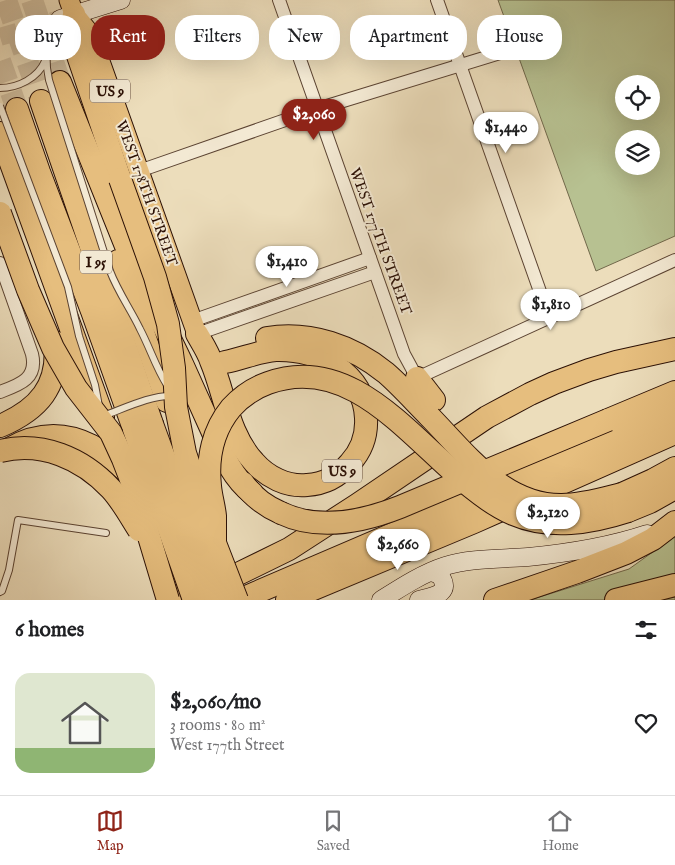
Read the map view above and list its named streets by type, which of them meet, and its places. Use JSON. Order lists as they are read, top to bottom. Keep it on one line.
{"streets":{"highway":["US 9","I 95"],"main road":["WEST 178TH STREET"],"street":["WEST 177TH STREET"]},"crossings":[["US 9","WEST 178TH STREET"],["US 9","I 95"]],"page":{"chip":["Buy","Rent","Filters","New","Apartment","House"],"price":["$2,060","$1,440","$1,410","$1,810","$2,120","$2,660"],"heading":"6 homes","list":[{"name":"$2,060/mo","note":"3 rooms · 80 m² · West 177th Street"}],"tabs":["Map","Saved","Home"]}}
